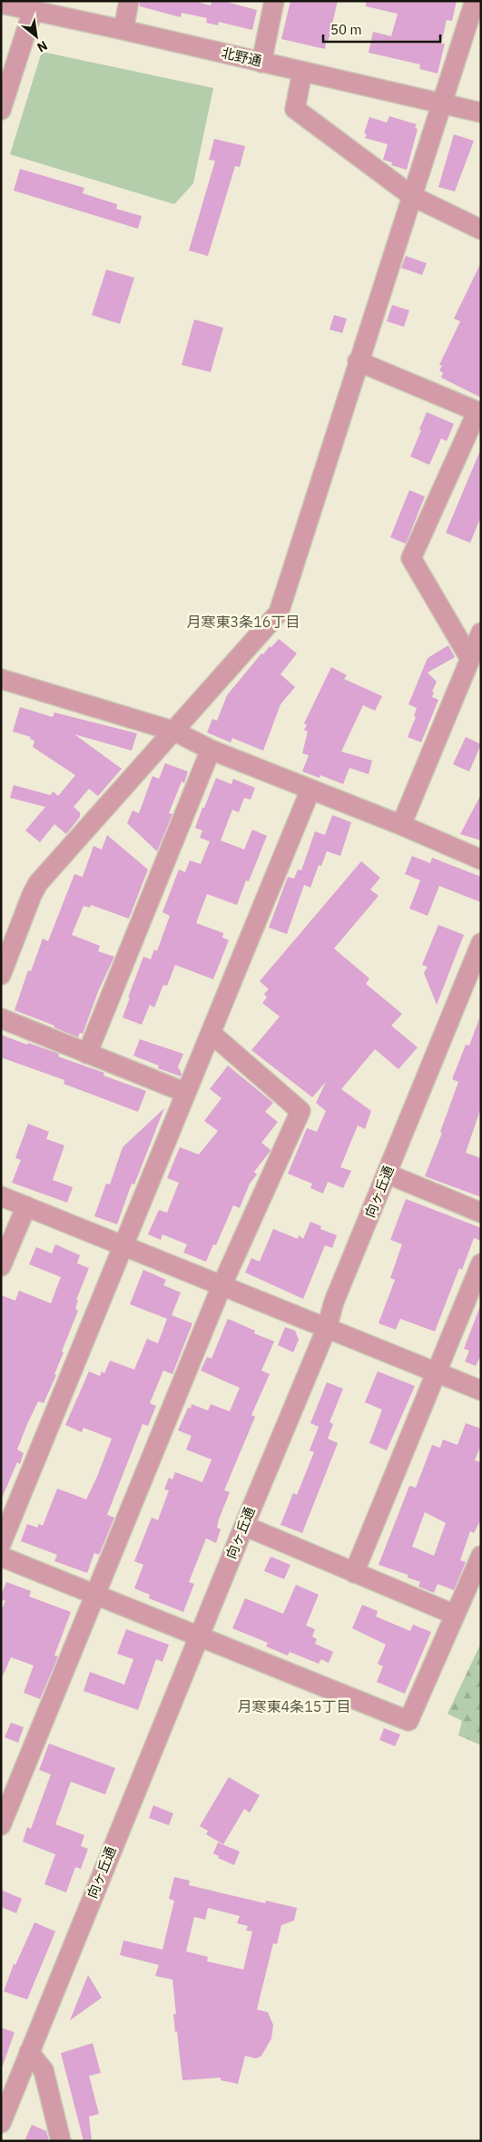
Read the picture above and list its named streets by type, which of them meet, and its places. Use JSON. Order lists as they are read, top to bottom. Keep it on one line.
{"streets":{"street":["北野通","向ヶ丘通"]},"districts":["月寒東3条16丁目","月寒東4条15丁目"],"scale_bar":"50 m","north":"bottom right"}
